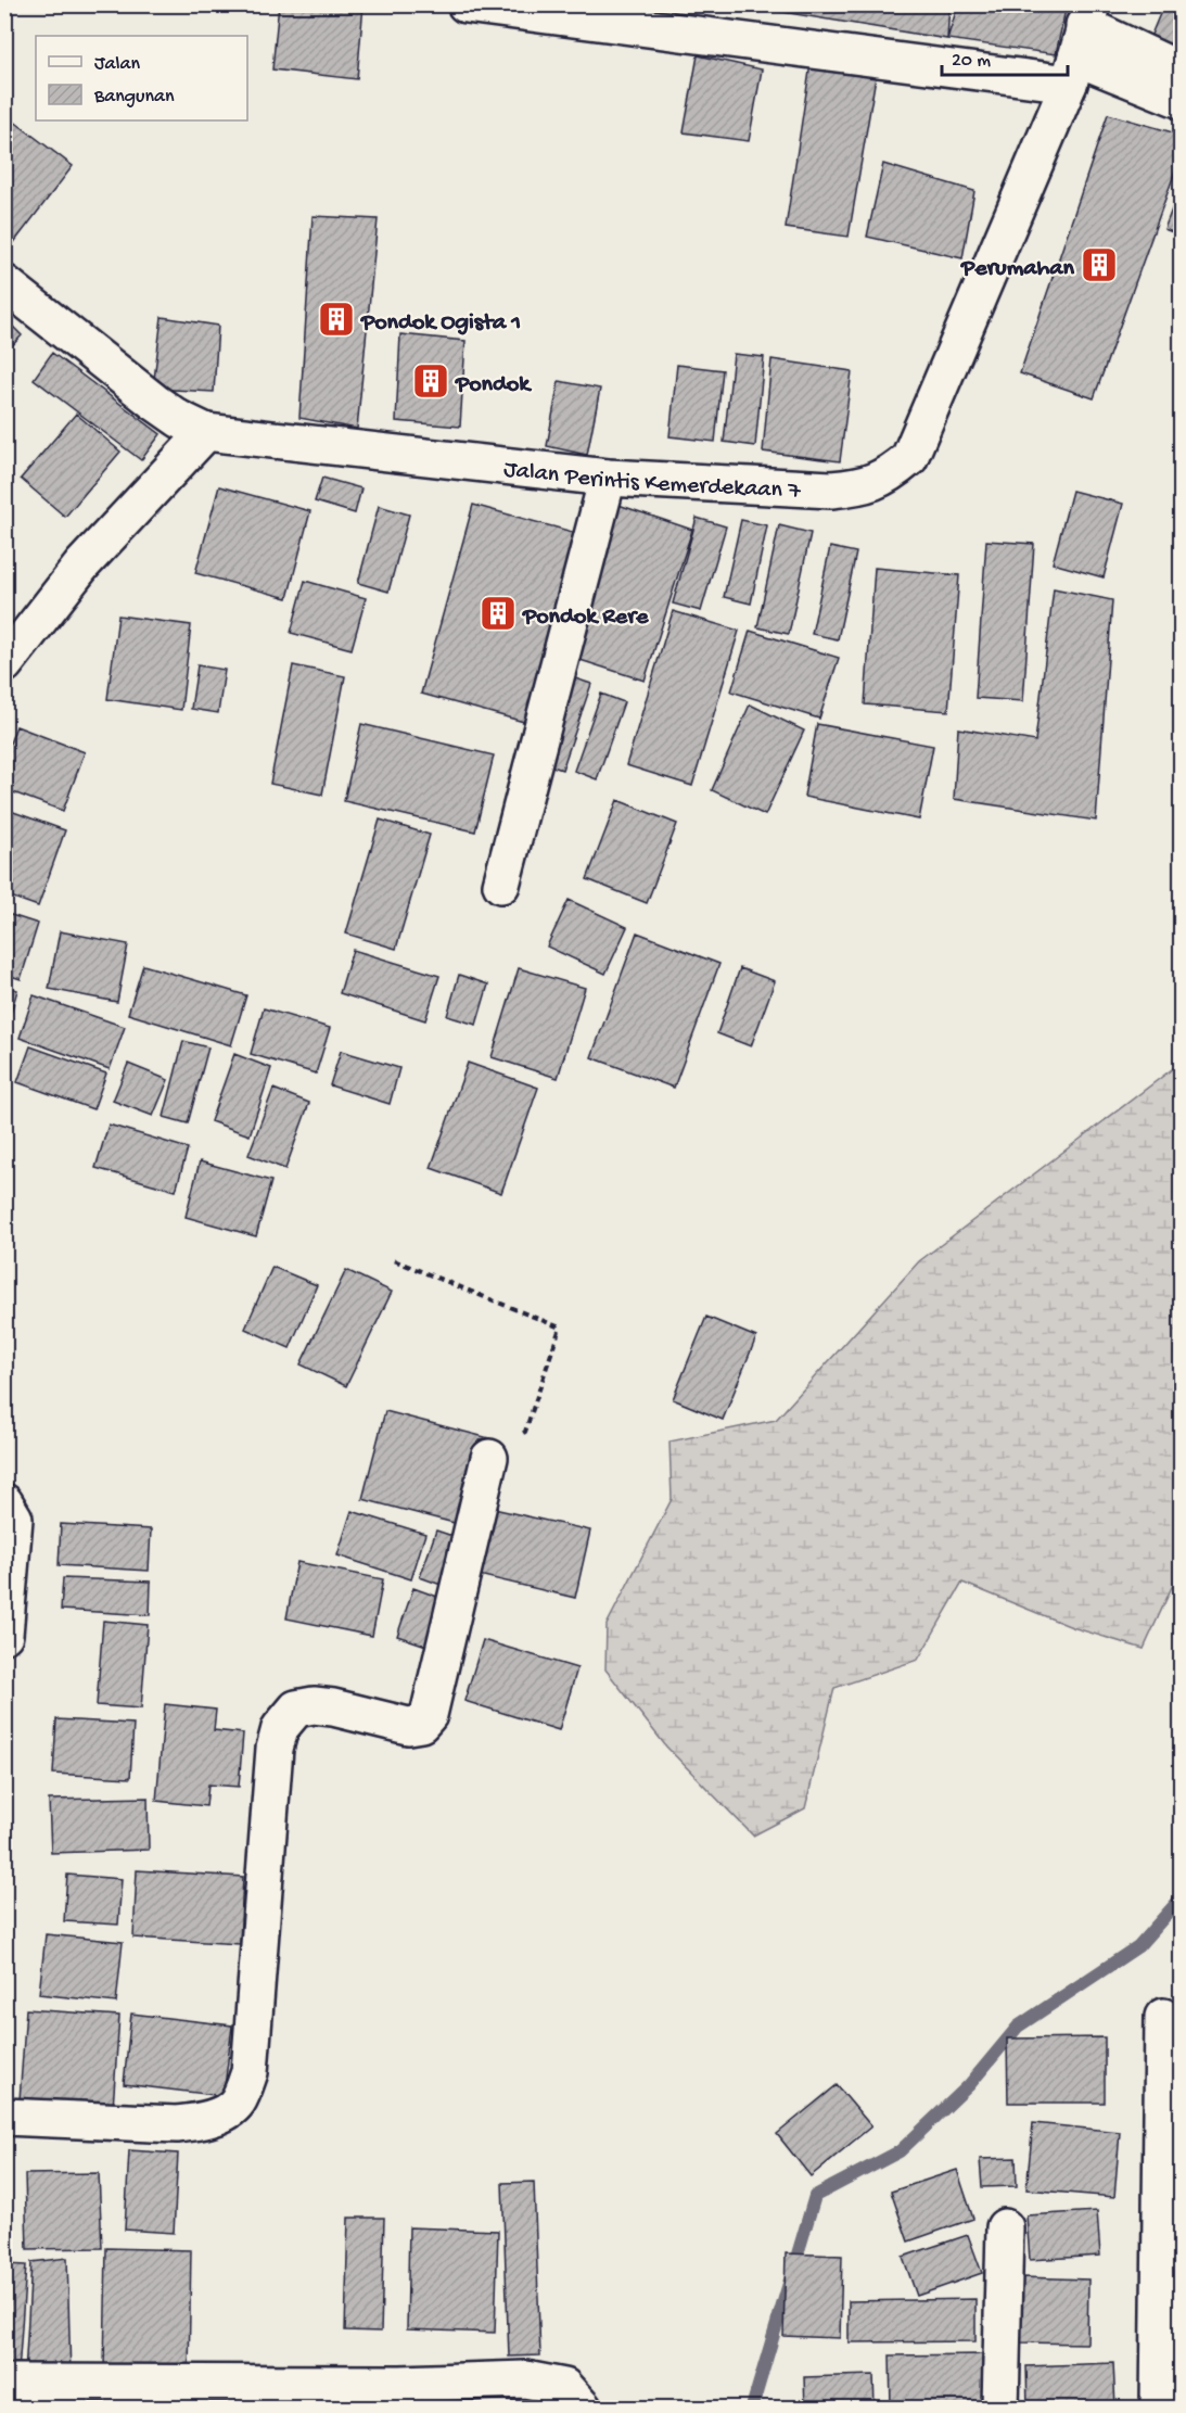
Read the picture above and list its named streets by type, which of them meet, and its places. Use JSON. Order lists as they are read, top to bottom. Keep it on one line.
{"streets":{"street":["Jalan Perintis Kemerdekaan 7"]},"places":{"building":["Perumahan","Pondok Ogista 1","Pondok","Pondok Rere"]},"legend":["Jalan","Bangunan"],"scale_bar":"20 m"}
